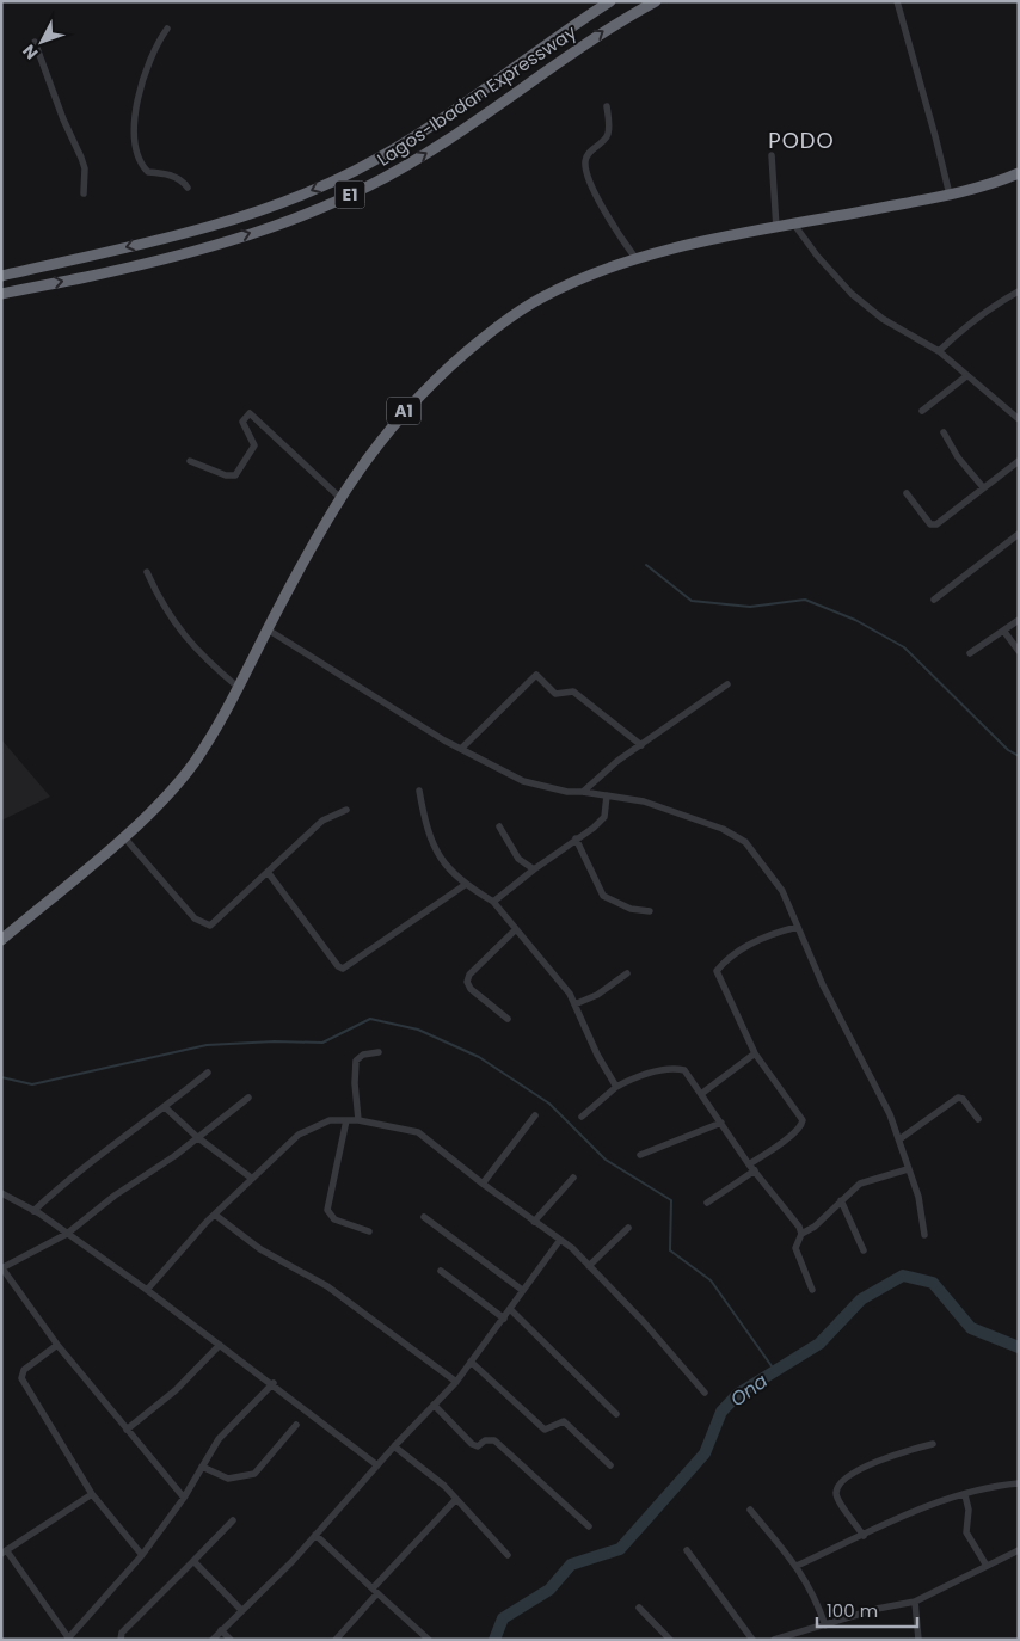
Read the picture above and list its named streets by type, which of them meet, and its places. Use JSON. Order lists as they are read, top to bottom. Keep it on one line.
{"streets":{"highway":["Lagos-Ibadan Expressway","E1","A1"]},"districts":["PODO"],"water":["Ona"],"scale_bar":"100 m","north":"bottom left"}
